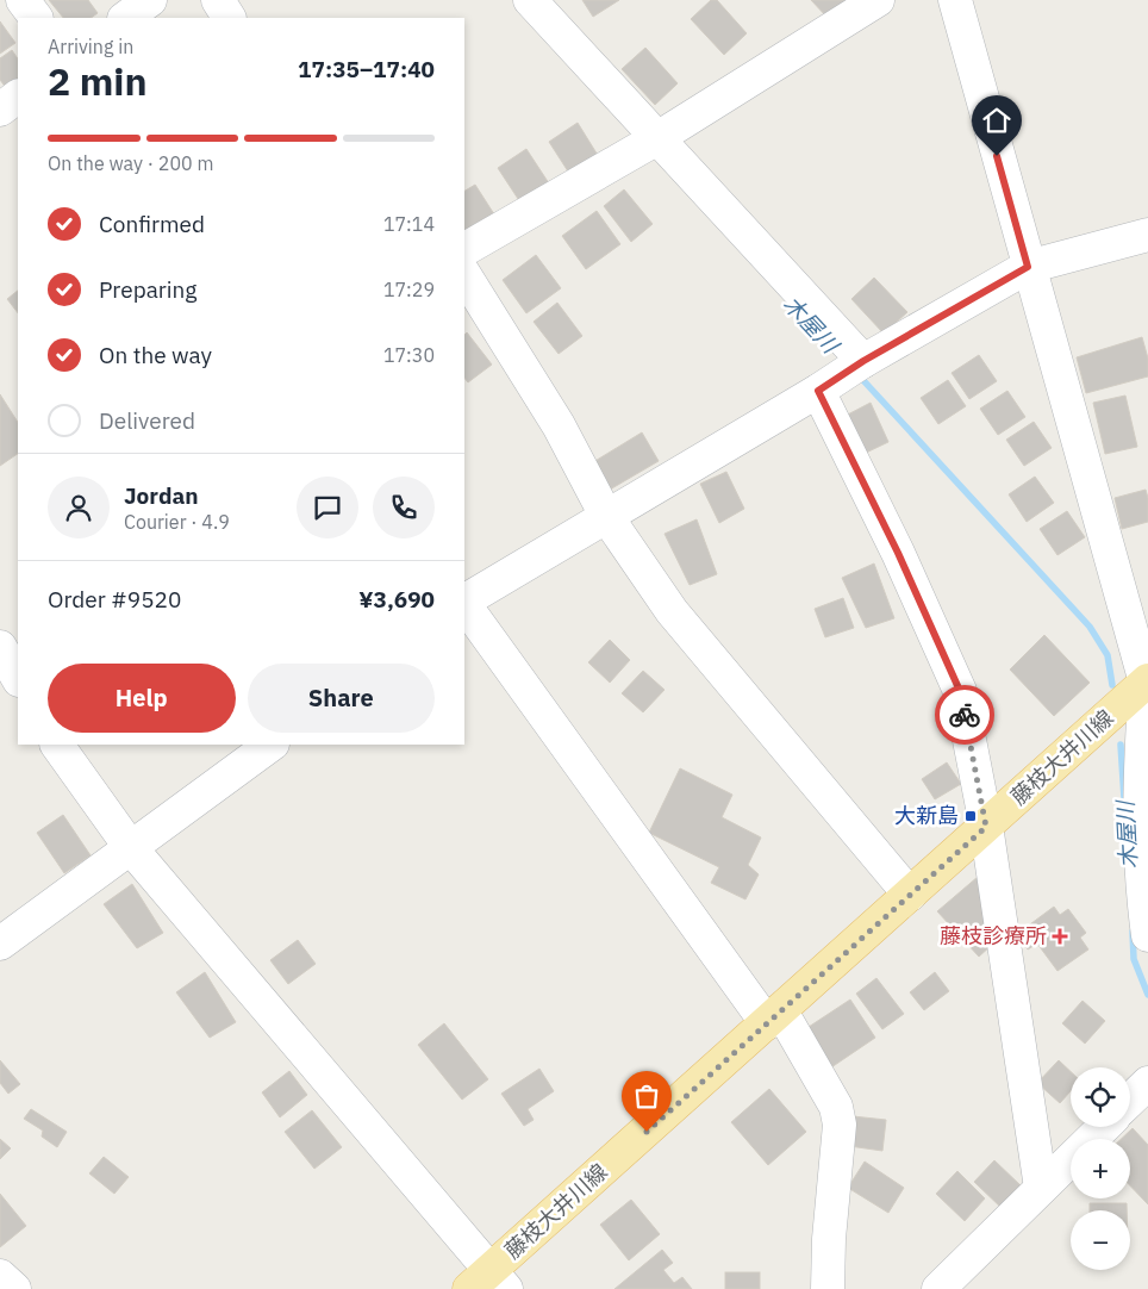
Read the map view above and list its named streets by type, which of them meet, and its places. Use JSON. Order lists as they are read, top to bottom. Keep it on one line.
{"streets":{"main road":["藤枝大井川線"]},"water":["木屋川"],"places":{"transit":["大新島"],"health":["藤枝診療所"]},"page":{"heading":["2 min","Arriving in","17:35–17:40"],"panel":["Jordan","Courier · 4.9","Order #9520","¥3,690"],"bar":"On the way · 200 m","list":[["Confirmed","17:14"],["Preparing","17:29"],["On the way","17:30"],"Delivered"],"buttons":["Help","Share"],"map_buttons":["+","−"]}}
